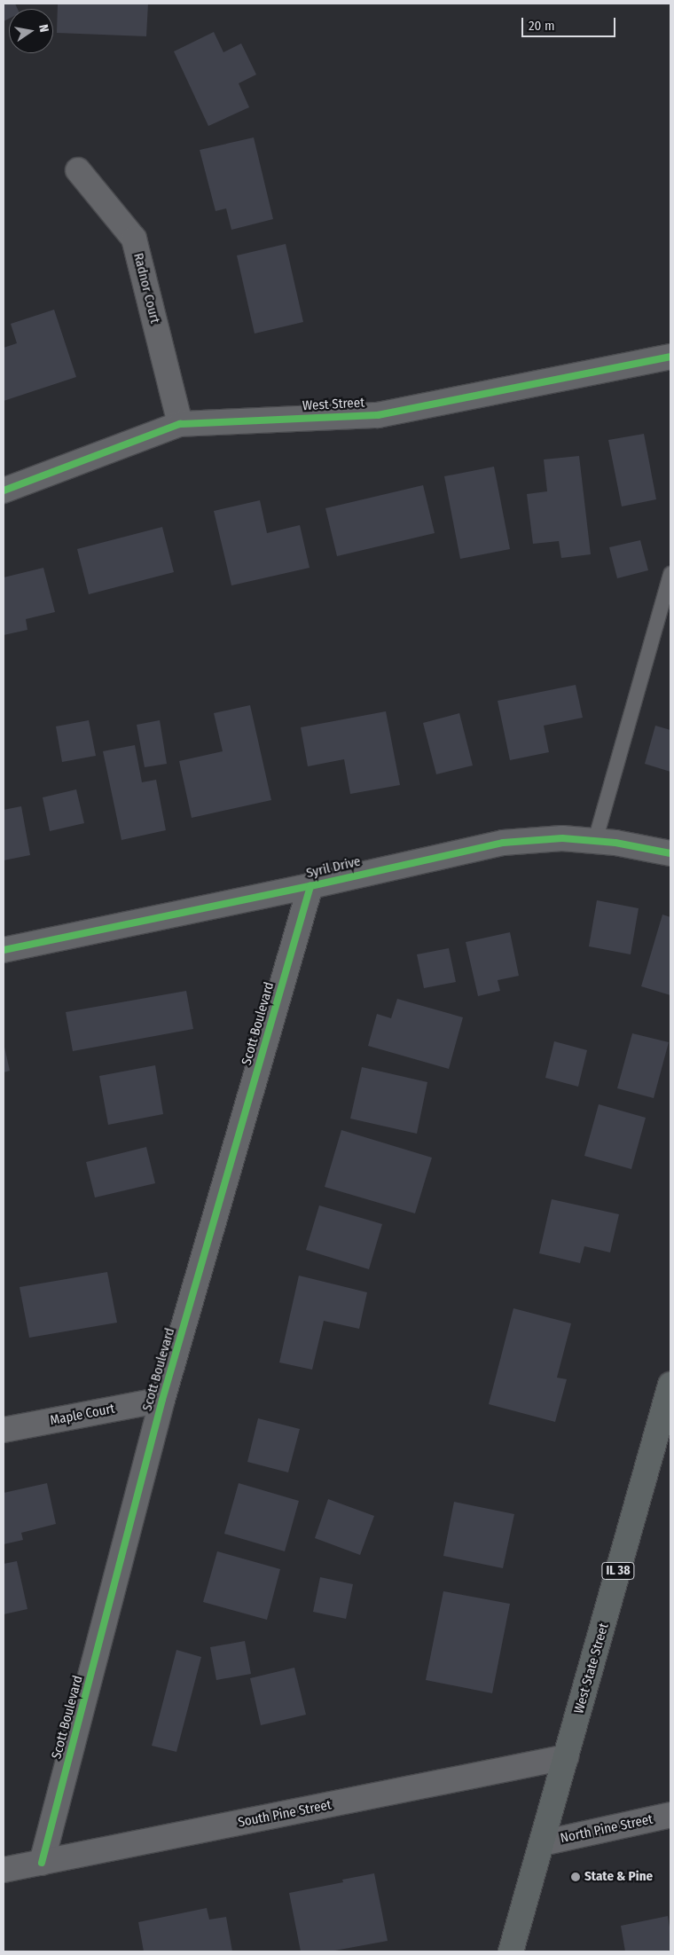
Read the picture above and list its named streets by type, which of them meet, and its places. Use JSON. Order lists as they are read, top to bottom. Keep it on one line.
{"streets":{"main road":["IL 38","West State Street"],"street":["Radnor Court","West Street","Syril Drive","Scott Boulevard","Maple Court","South Pine Street","North Pine Street"]},"crossings":[["Radnor Court","West Street"],["Syril Drive","Scott Boulevard"],["Scott Boulevard","Maple Court"],["Scott Boulevard","South Pine Street"],["West State Street","South Pine Street"],["West State Street","North Pine Street"]],"places":["State & Pine"],"scale_bar":"20 m","north":"right"}
